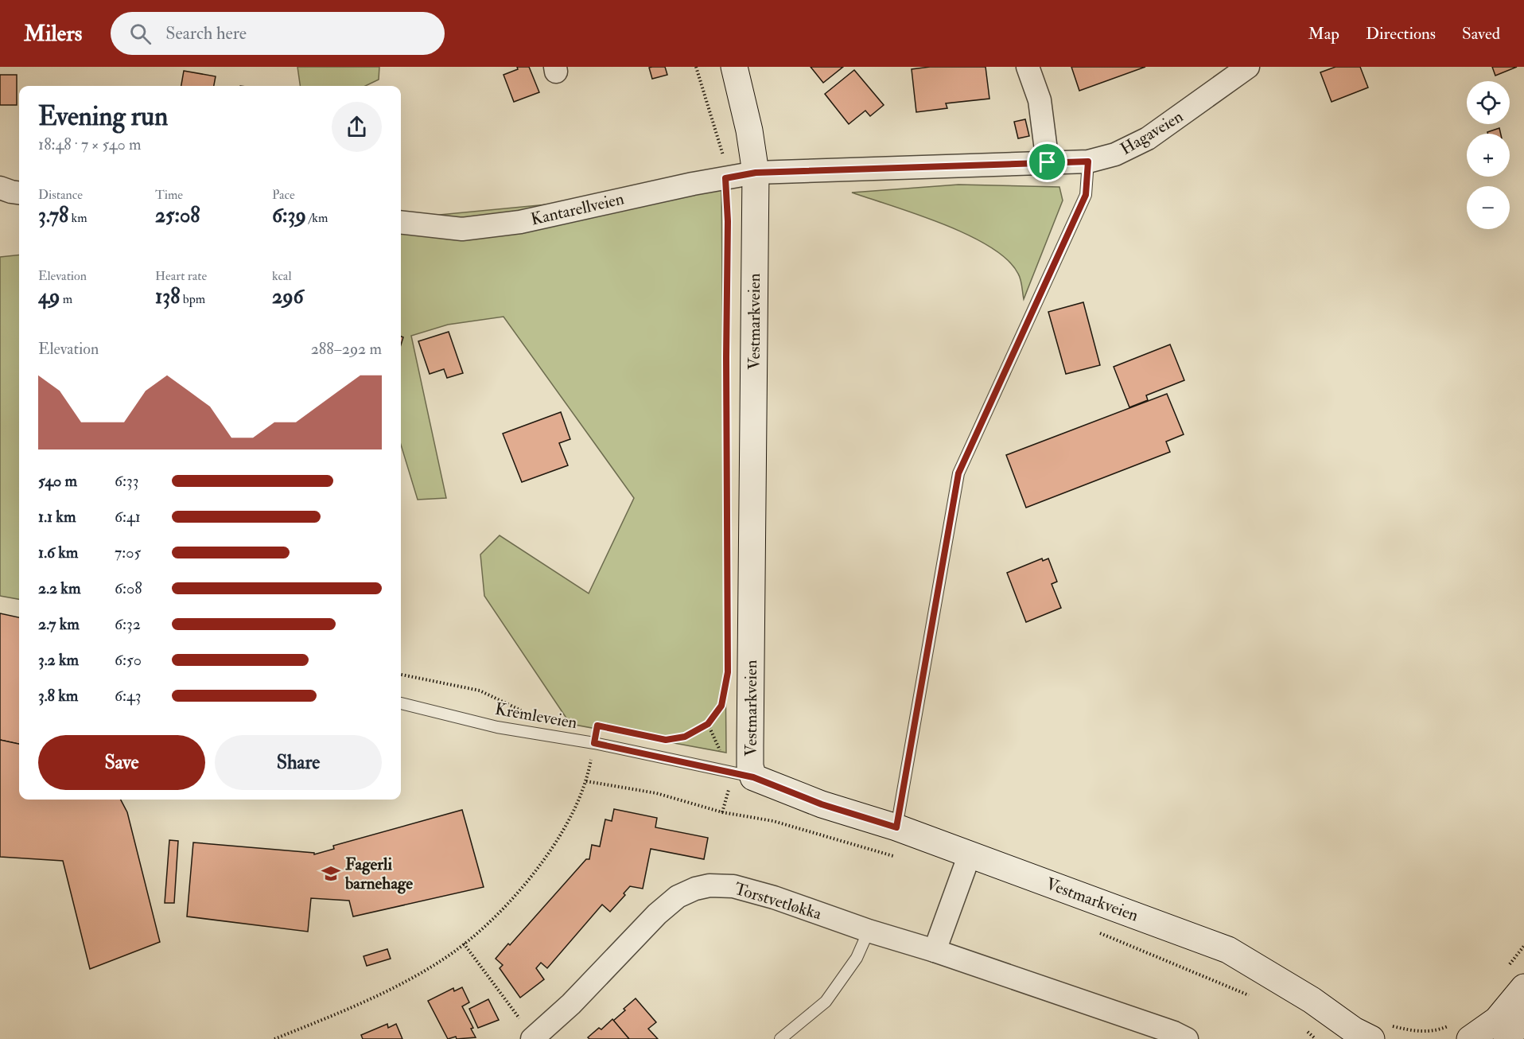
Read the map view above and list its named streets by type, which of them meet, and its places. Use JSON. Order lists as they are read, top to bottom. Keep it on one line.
{"streets":{"street":["Hagaveien","Kantarellveien","Vestmarkveien","Torstvetløkka"],"lane":["Kremleveien"]},"crossings":[["Hagaveien","Kantarellveien"],["Hagaveien","Vestmarkveien"],["Kantarellveien","Vestmarkveien"],["Vestmarkveien","Kremleveien"]],"places":{"school or university":["Fagerli barnehage"]},"page":{"header":"Milers","search":"Search here","nav":["Map","Directions","Saved"],"map_buttons":["+","−"],"heading":["Evening run","18:48 · 7 × 540 m"],"stats":[["Distance","3.78 km"],["Time","25:08"],["Pace","6:39 /km"],["Elevation","49 m"],["Heart rate","138 bpm"],["kcal","296"]],"chart":["Elevation","288–292 m"],"list":[{"name":"540 m","note":"6:33"},{"name":"1.1 km","note":"6:41"},{"name":"1.6 km","note":"7:05"},{"name":"2.2 km","note":"6:08"},{"name":"2.7 km","note":"6:32"},{"name":"3.2 km","note":"6:50"},{"name":"3.8 km","note":"6:43"}],"buttons":["Save","Share"]}}
